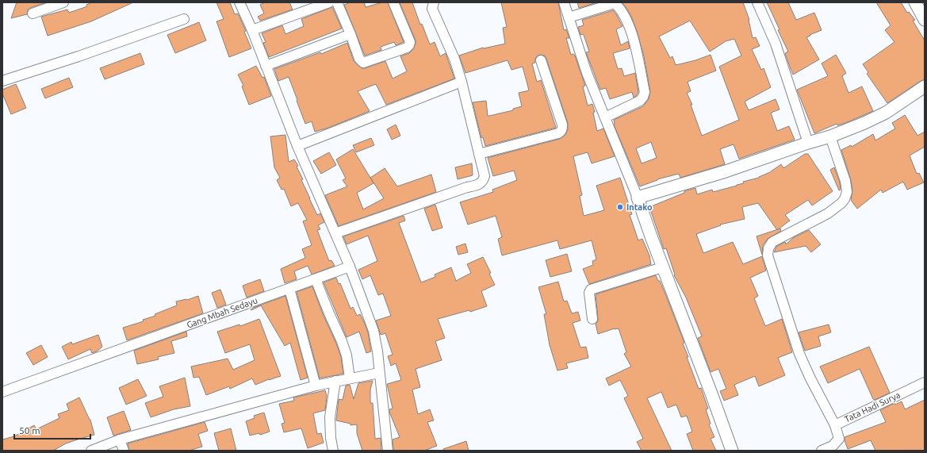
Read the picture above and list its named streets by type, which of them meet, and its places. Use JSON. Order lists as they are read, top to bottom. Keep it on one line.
{"streets":{"street":["Gang Mbah Sedayu","Tata Hadi Surya"]},"places":["Intako"],"scale_bar":"50 m"}
